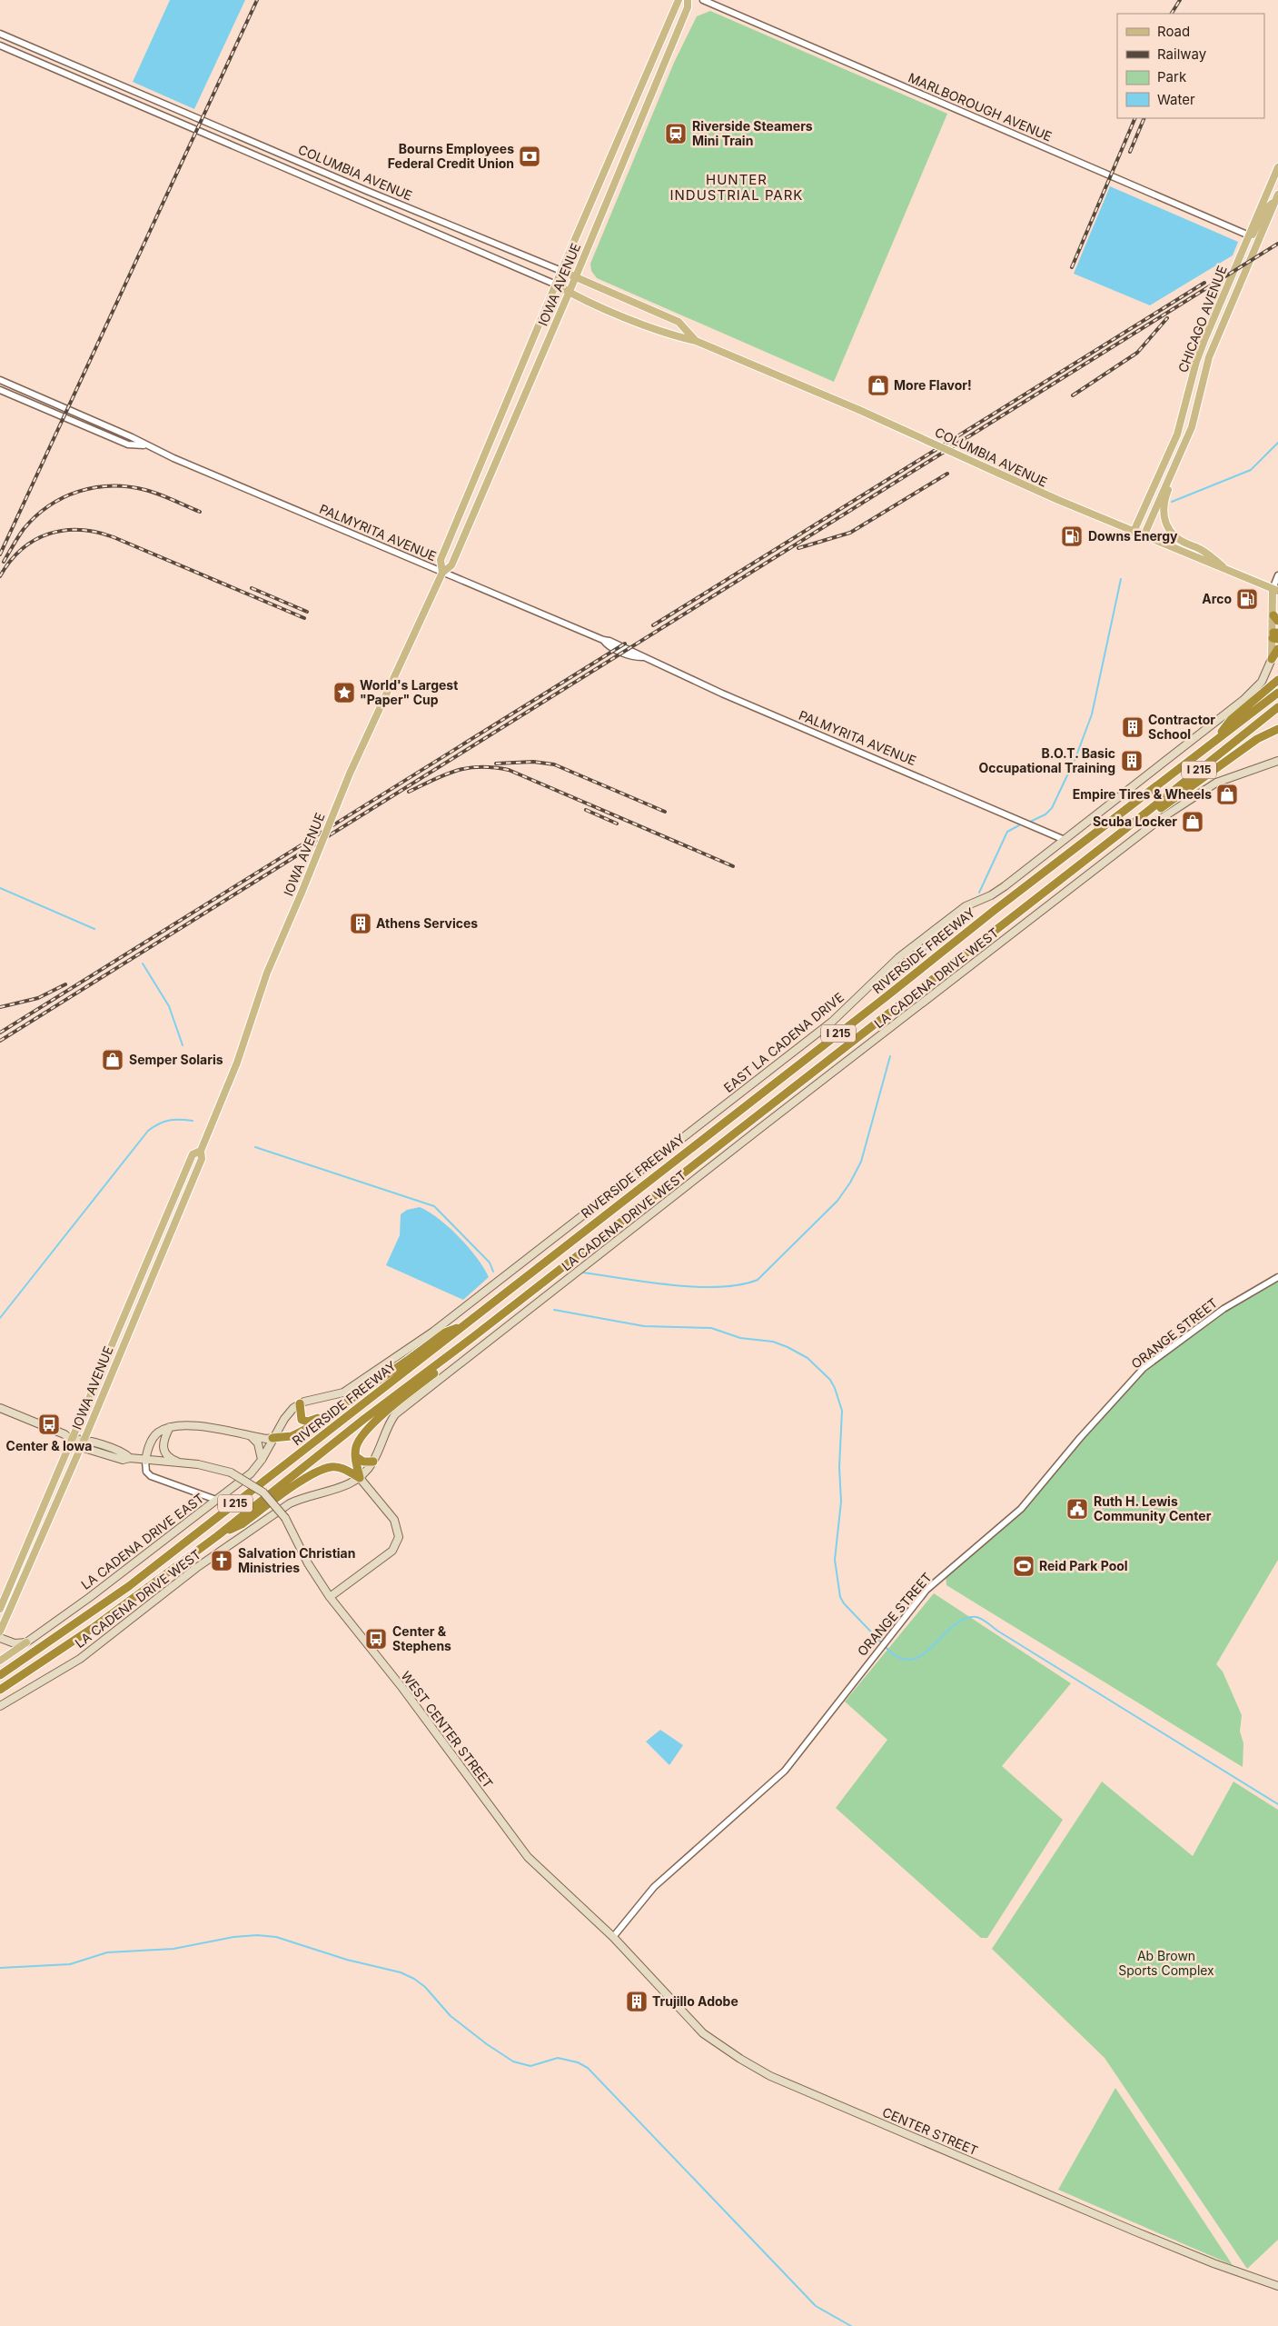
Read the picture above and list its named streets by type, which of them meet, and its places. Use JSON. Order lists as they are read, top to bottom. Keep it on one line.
{"streets":{"highway":["I 215","RIVERSIDE FREEWAY"],"main road":["COLUMBIA AVENUE","IOWA AVENUE","CHICAGO AVENUE","LA CADENA DRIVE WEST","EAST LA CADENA DRIVE","LA CADENA DRIVE EAST","WEST CENTER STREET","CENTER STREET"],"street":["MARLBOROUGH AVENUE","PALMYRITA AVENUE","ORANGE STREET"]},"crossings":[["MARLBOROUGH AVENUE","CHICAGO AVENUE"],["COLUMBIA AVENUE","IOWA AVENUE"],["COLUMBIA AVENUE","CHICAGO AVENUE"],["COLUMBIA AVENUE","EAST LA CADENA DRIVE"],["IOWA AVENUE","PALMYRITA AVENUE"],["PALMYRITA AVENUE","EAST LA CADENA DRIVE"],["EAST LA CADENA DRIVE","LA CADENA DRIVE EAST"],["ORANGE STREET","WEST CENTER STREET"],["ORANGE STREET","CENTER STREET"],["WEST CENTER STREET","CENTER STREET"]],"districts":["HUNTER INDUSTRIAL PARK"],"parks":["Ab Brown Sports Complex"],"places":{"station":["Riverside Steamers Mini Train"],"bank":["Bourns Employees Federal Credit Union"],"shop":["More Flavor!","Empire Tires & Wheels","Scuba Locker","Semper Solaris"],"fuel station":["Downs Energy","Arco"],"place":["World's Largest \"Paper\" Cup"],"building":["Contractor School","B.O.T. Basic Occupational Training","Athens Services","Trujillo Adobe"],"bus stop":["Center & Iowa","Center & Stephens"],"public building":["Ruth H. Lewis Community Center"],"church":["Salvation Christian Ministries"],"sports":["Reid Park Pool"]},"legend":["Road","Railway","Park","Water"]}
